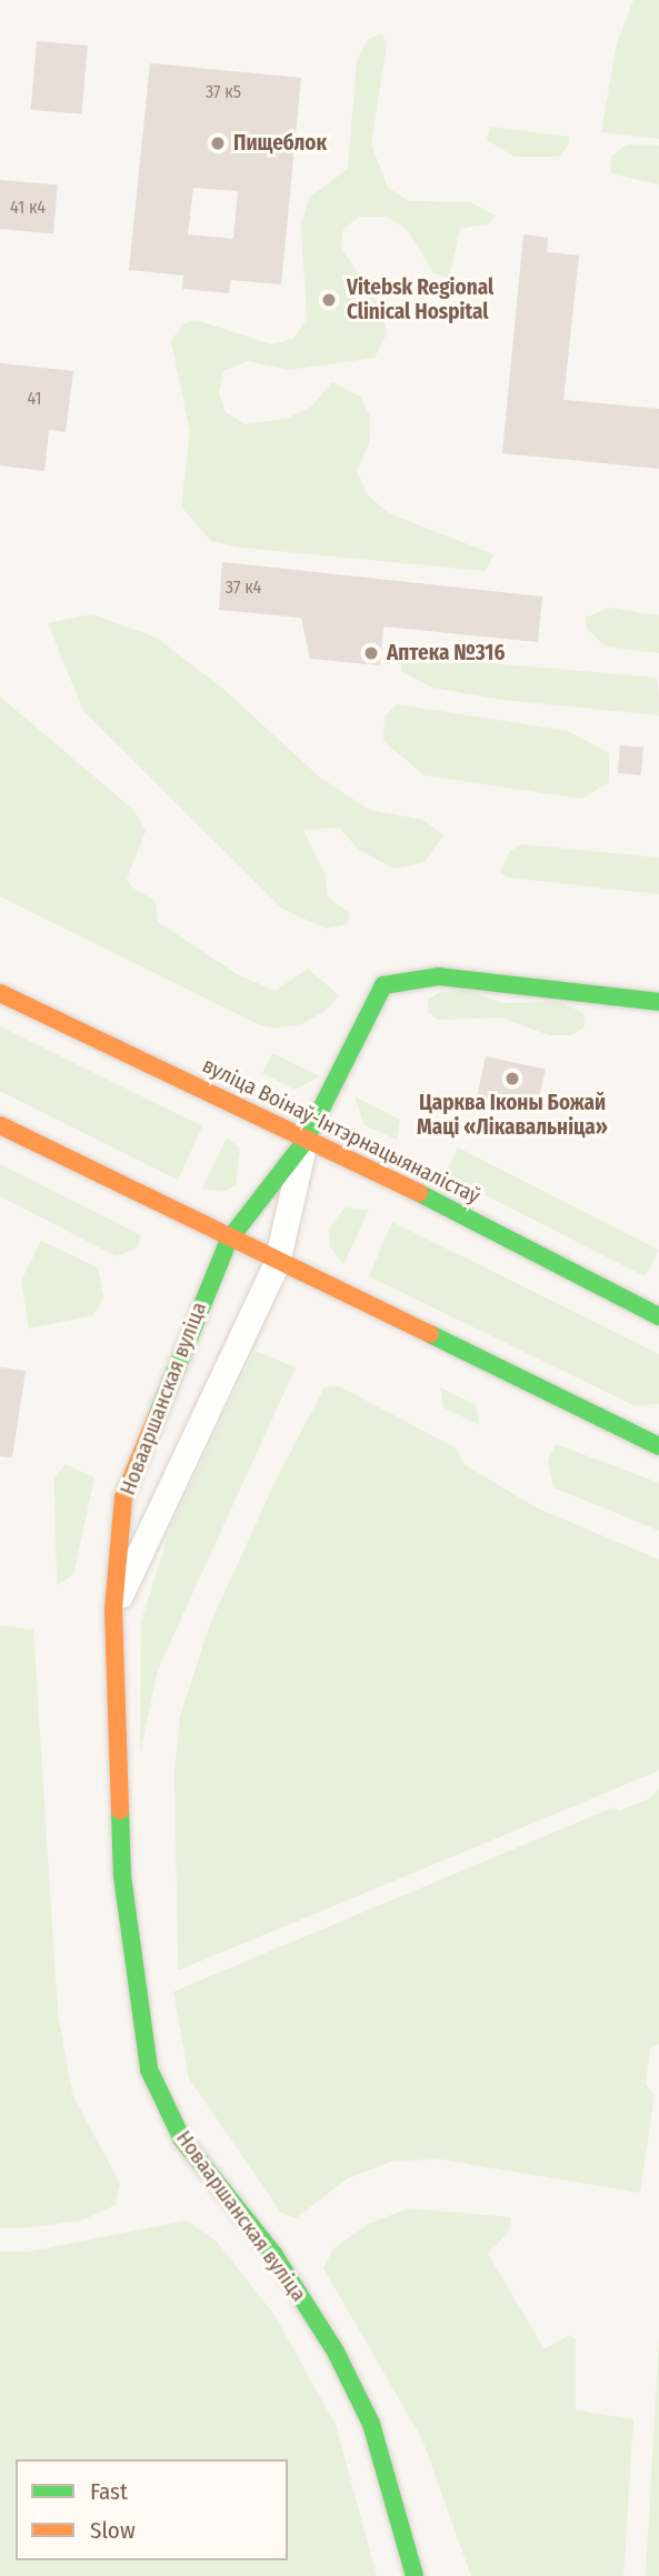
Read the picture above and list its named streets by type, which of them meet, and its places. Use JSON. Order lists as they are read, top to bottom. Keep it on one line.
{"streets":{"street":["вуліца Воінаў-Інтэрнацыяналістаў","Новааршанская вуліца"]},"crossings":[["вуліца Воінаў-Інтэрнацыяналістаў","Новааршанская вуліца"]],"places":["Пищеблок","Vitebsk Regional Clinical Hospital","Аптека №316","Царква Іконы Божай Маці «Лікавальніца»"],"house_numbers":["37 к5","41 к4","41","37 к4"],"legend":["Fast","Slow"]}
